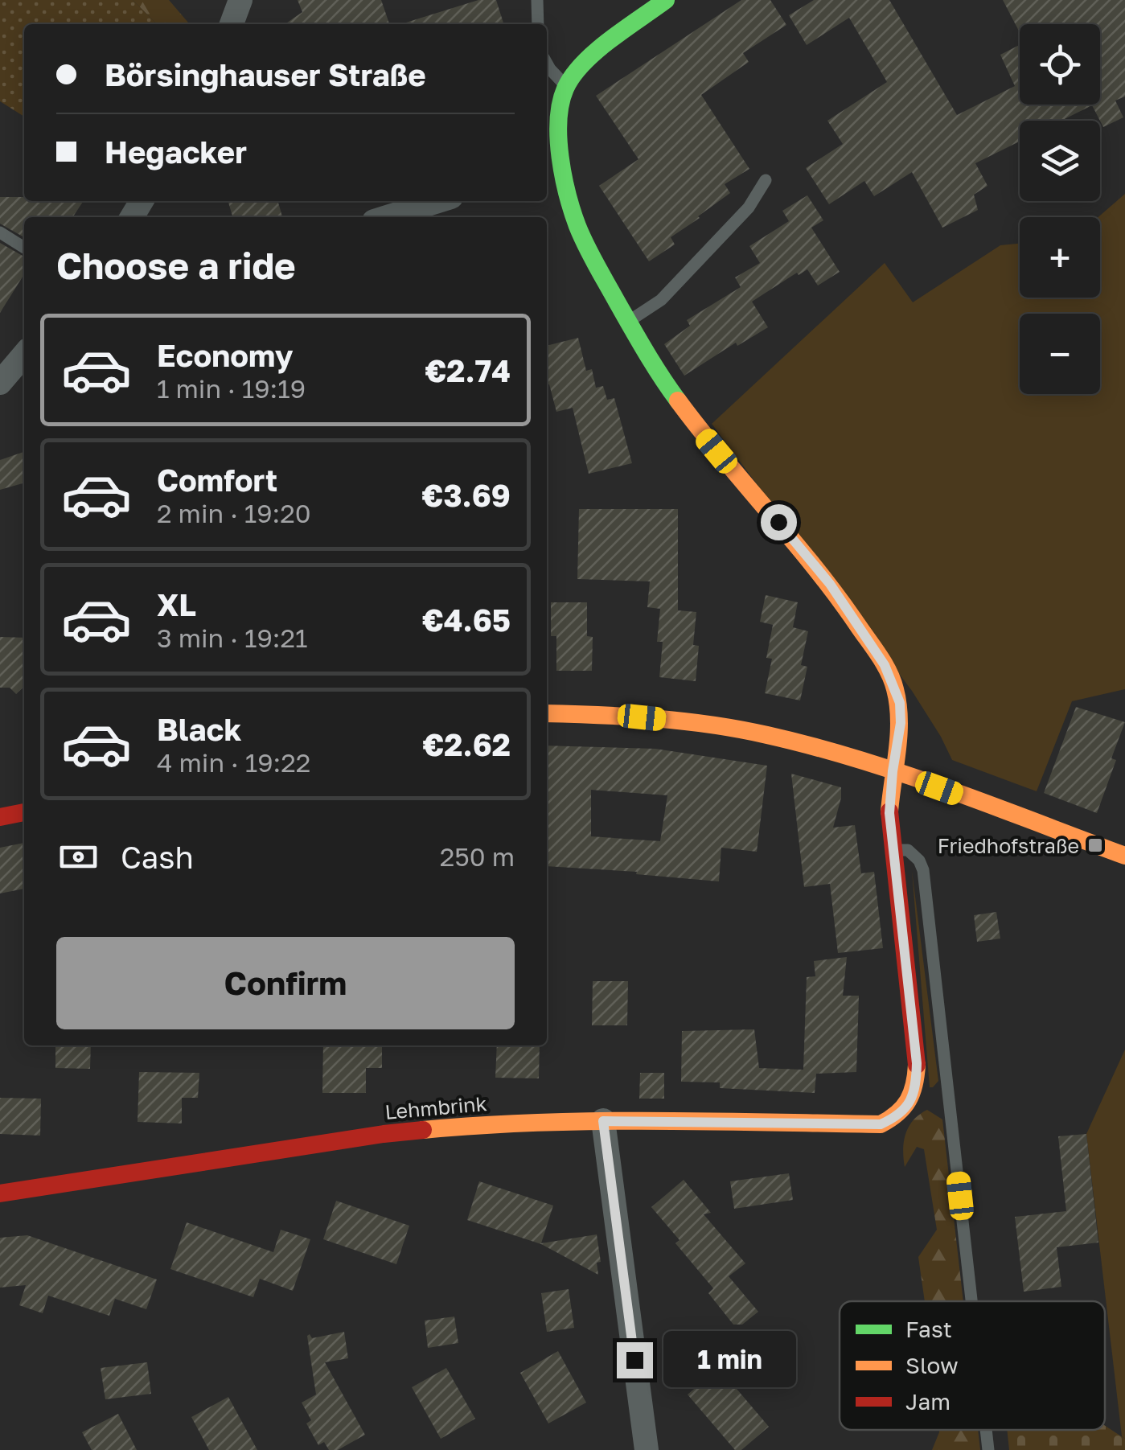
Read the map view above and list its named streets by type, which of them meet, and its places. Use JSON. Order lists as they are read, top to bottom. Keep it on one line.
{"streets":{"street":["Lehmbrink"]},"places":{"transit":["Friedhofstraße"]},"legend":["Fast","Slow","Jam"],"page":{"map_buttons":["+","−"],"banner":["Börsinghauser Straße","Hegacker"],"heading":"Choose a ride","list":[{"name":"Economy","note":"1 min · 19:19","value":"€2.74"},{"name":"Comfort","note":"2 min · 19:20","value":"€3.69"},{"name":"XL","note":"3 min · 19:21","value":"€4.65"},{"name":"Black","note":"4 min · 19:22","value":"€2.62"}],"pay":["Cash","250 m"],"buttons":"Confirm","bubble":"1 min"}}
